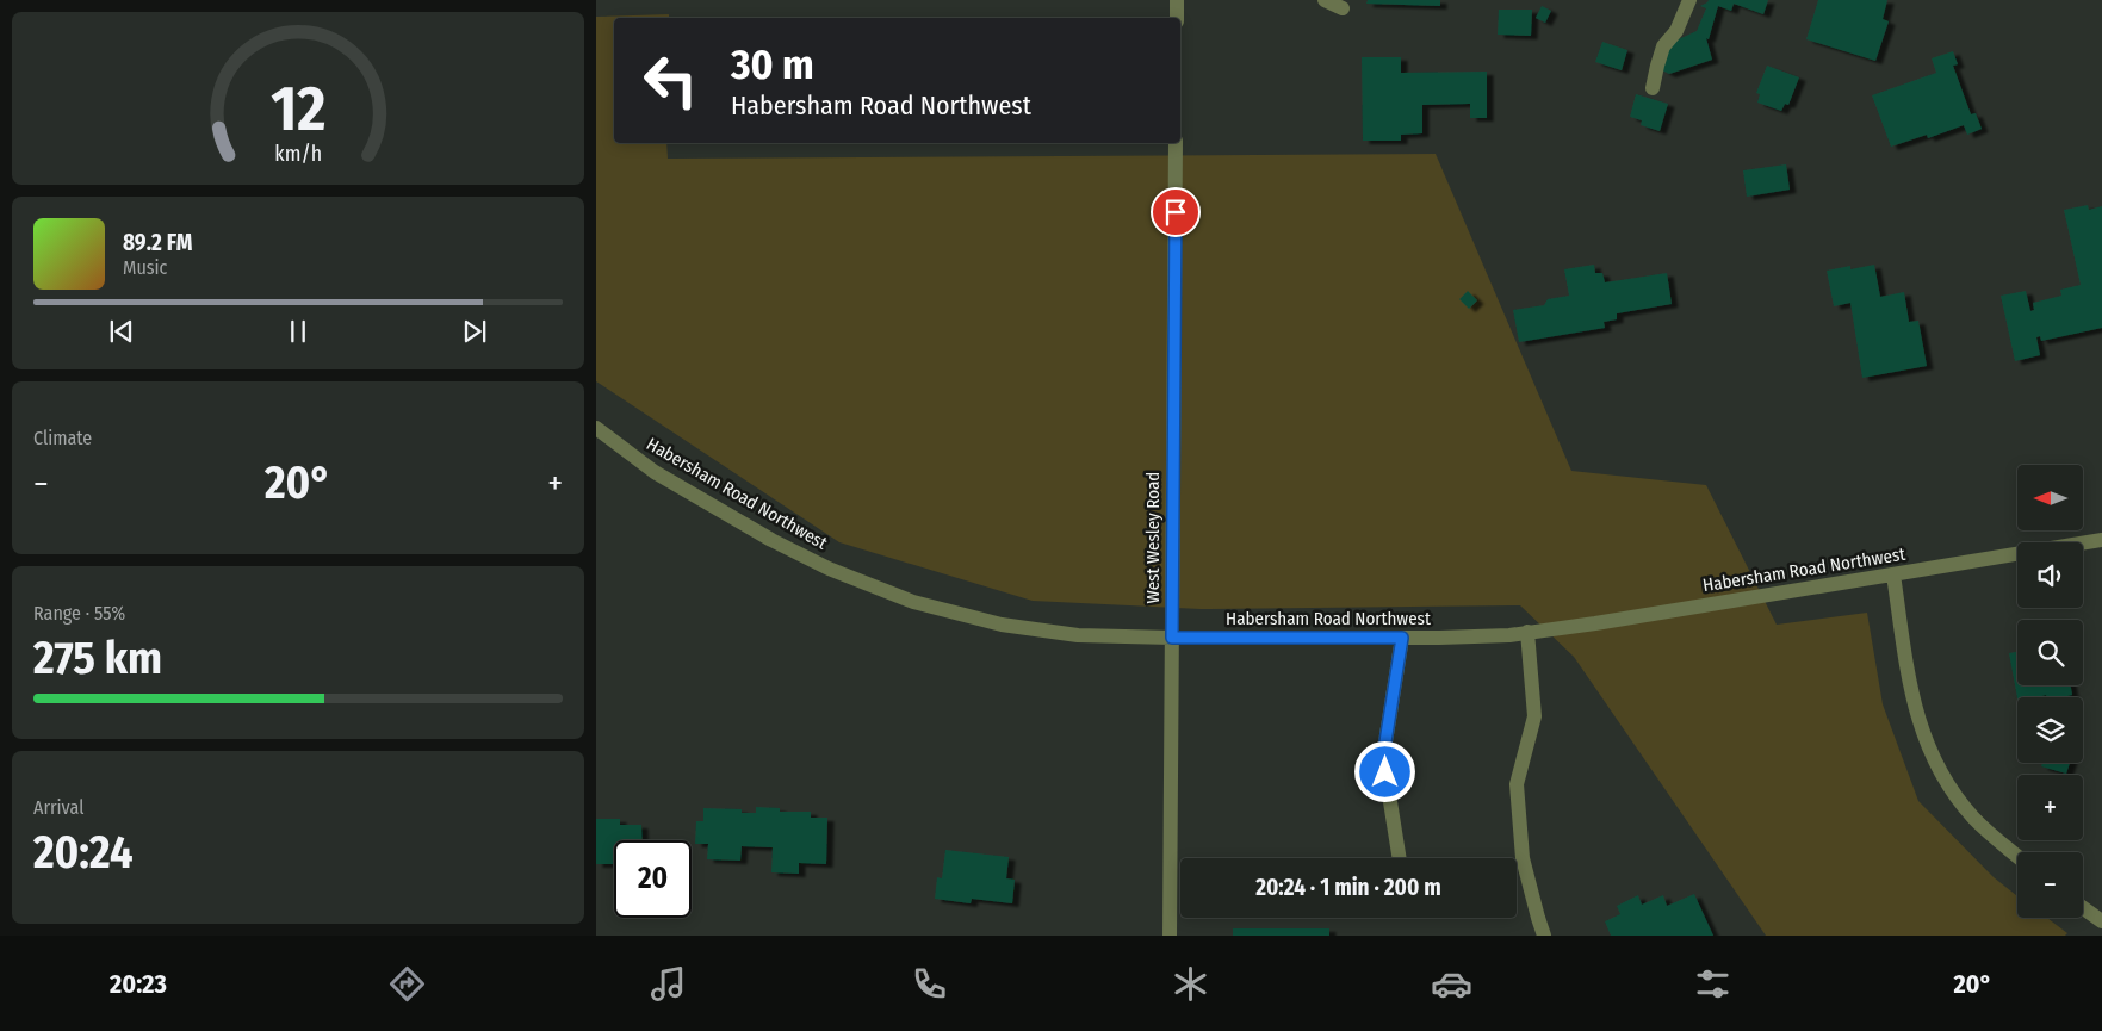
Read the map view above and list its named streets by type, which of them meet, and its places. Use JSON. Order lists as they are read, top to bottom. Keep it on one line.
{"streets":{"street":["Habersham Road Northwest","West Wesley Road"]},"crossings":[["Habersham Road Northwest","West Wesley Road"]],"north":"left","page":{"turn":["30 m","Habersham Road Northwest"],"song":["89.2 FM","Music"],"tile":["Climate",["Range · 55%","275 km"],["Arrival","20:24"]],"heat":["−","20°","+"],"map_buttons":["+","−"],"limit":"20","trip":"20:24 · 1 min · 200 m","tabs":["20:23","20°"],"gauge":["12","km/h"]}}
